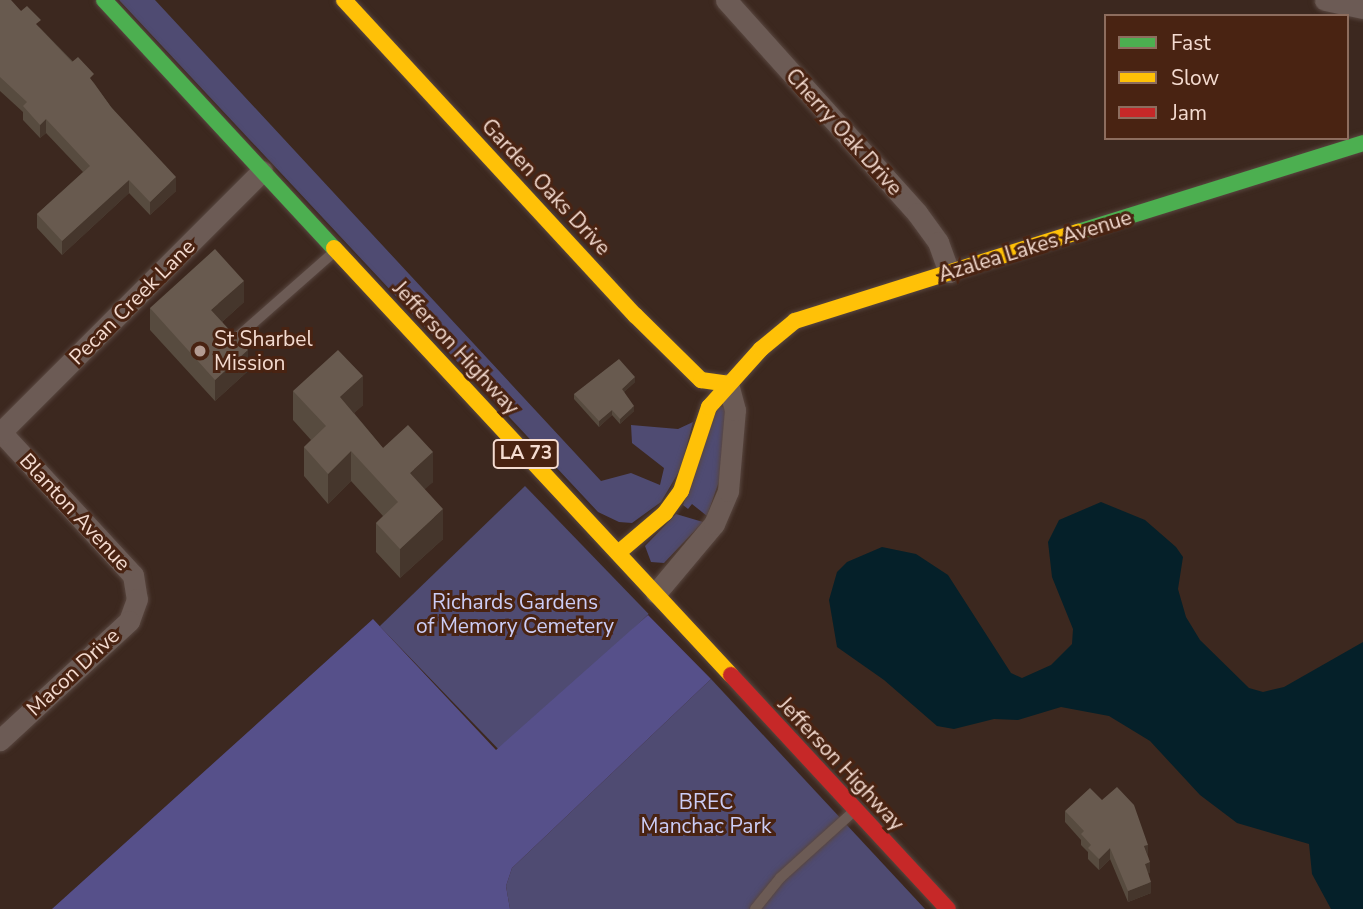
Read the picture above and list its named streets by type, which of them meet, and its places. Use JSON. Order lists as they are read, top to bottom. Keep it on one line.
{"streets":{"street":["Cherry Oak Drive","Garden Oaks Drive","Azalea Lakes Avenue","Pecan Creek Lane","Jefferson Highway","LA 73","Blanton Avenue","Macon Drive"]},"crossings":[["Cherry Oak Drive","Azalea Lakes Avenue"],["Garden Oaks Drive","Azalea Lakes Avenue"],["Azalea Lakes Avenue","Jefferson Highway"],["Pecan Creek Lane","Jefferson Highway"],["Pecan Creek Lane","Blanton Avenue"],["Blanton Avenue","Macon Drive"]],"parks":["Richards Gardens of Memory Cemetery","BREC Manchac Park"],"places":["St Sharbel Mission"],"legend":["Fast","Slow","Jam"]}
